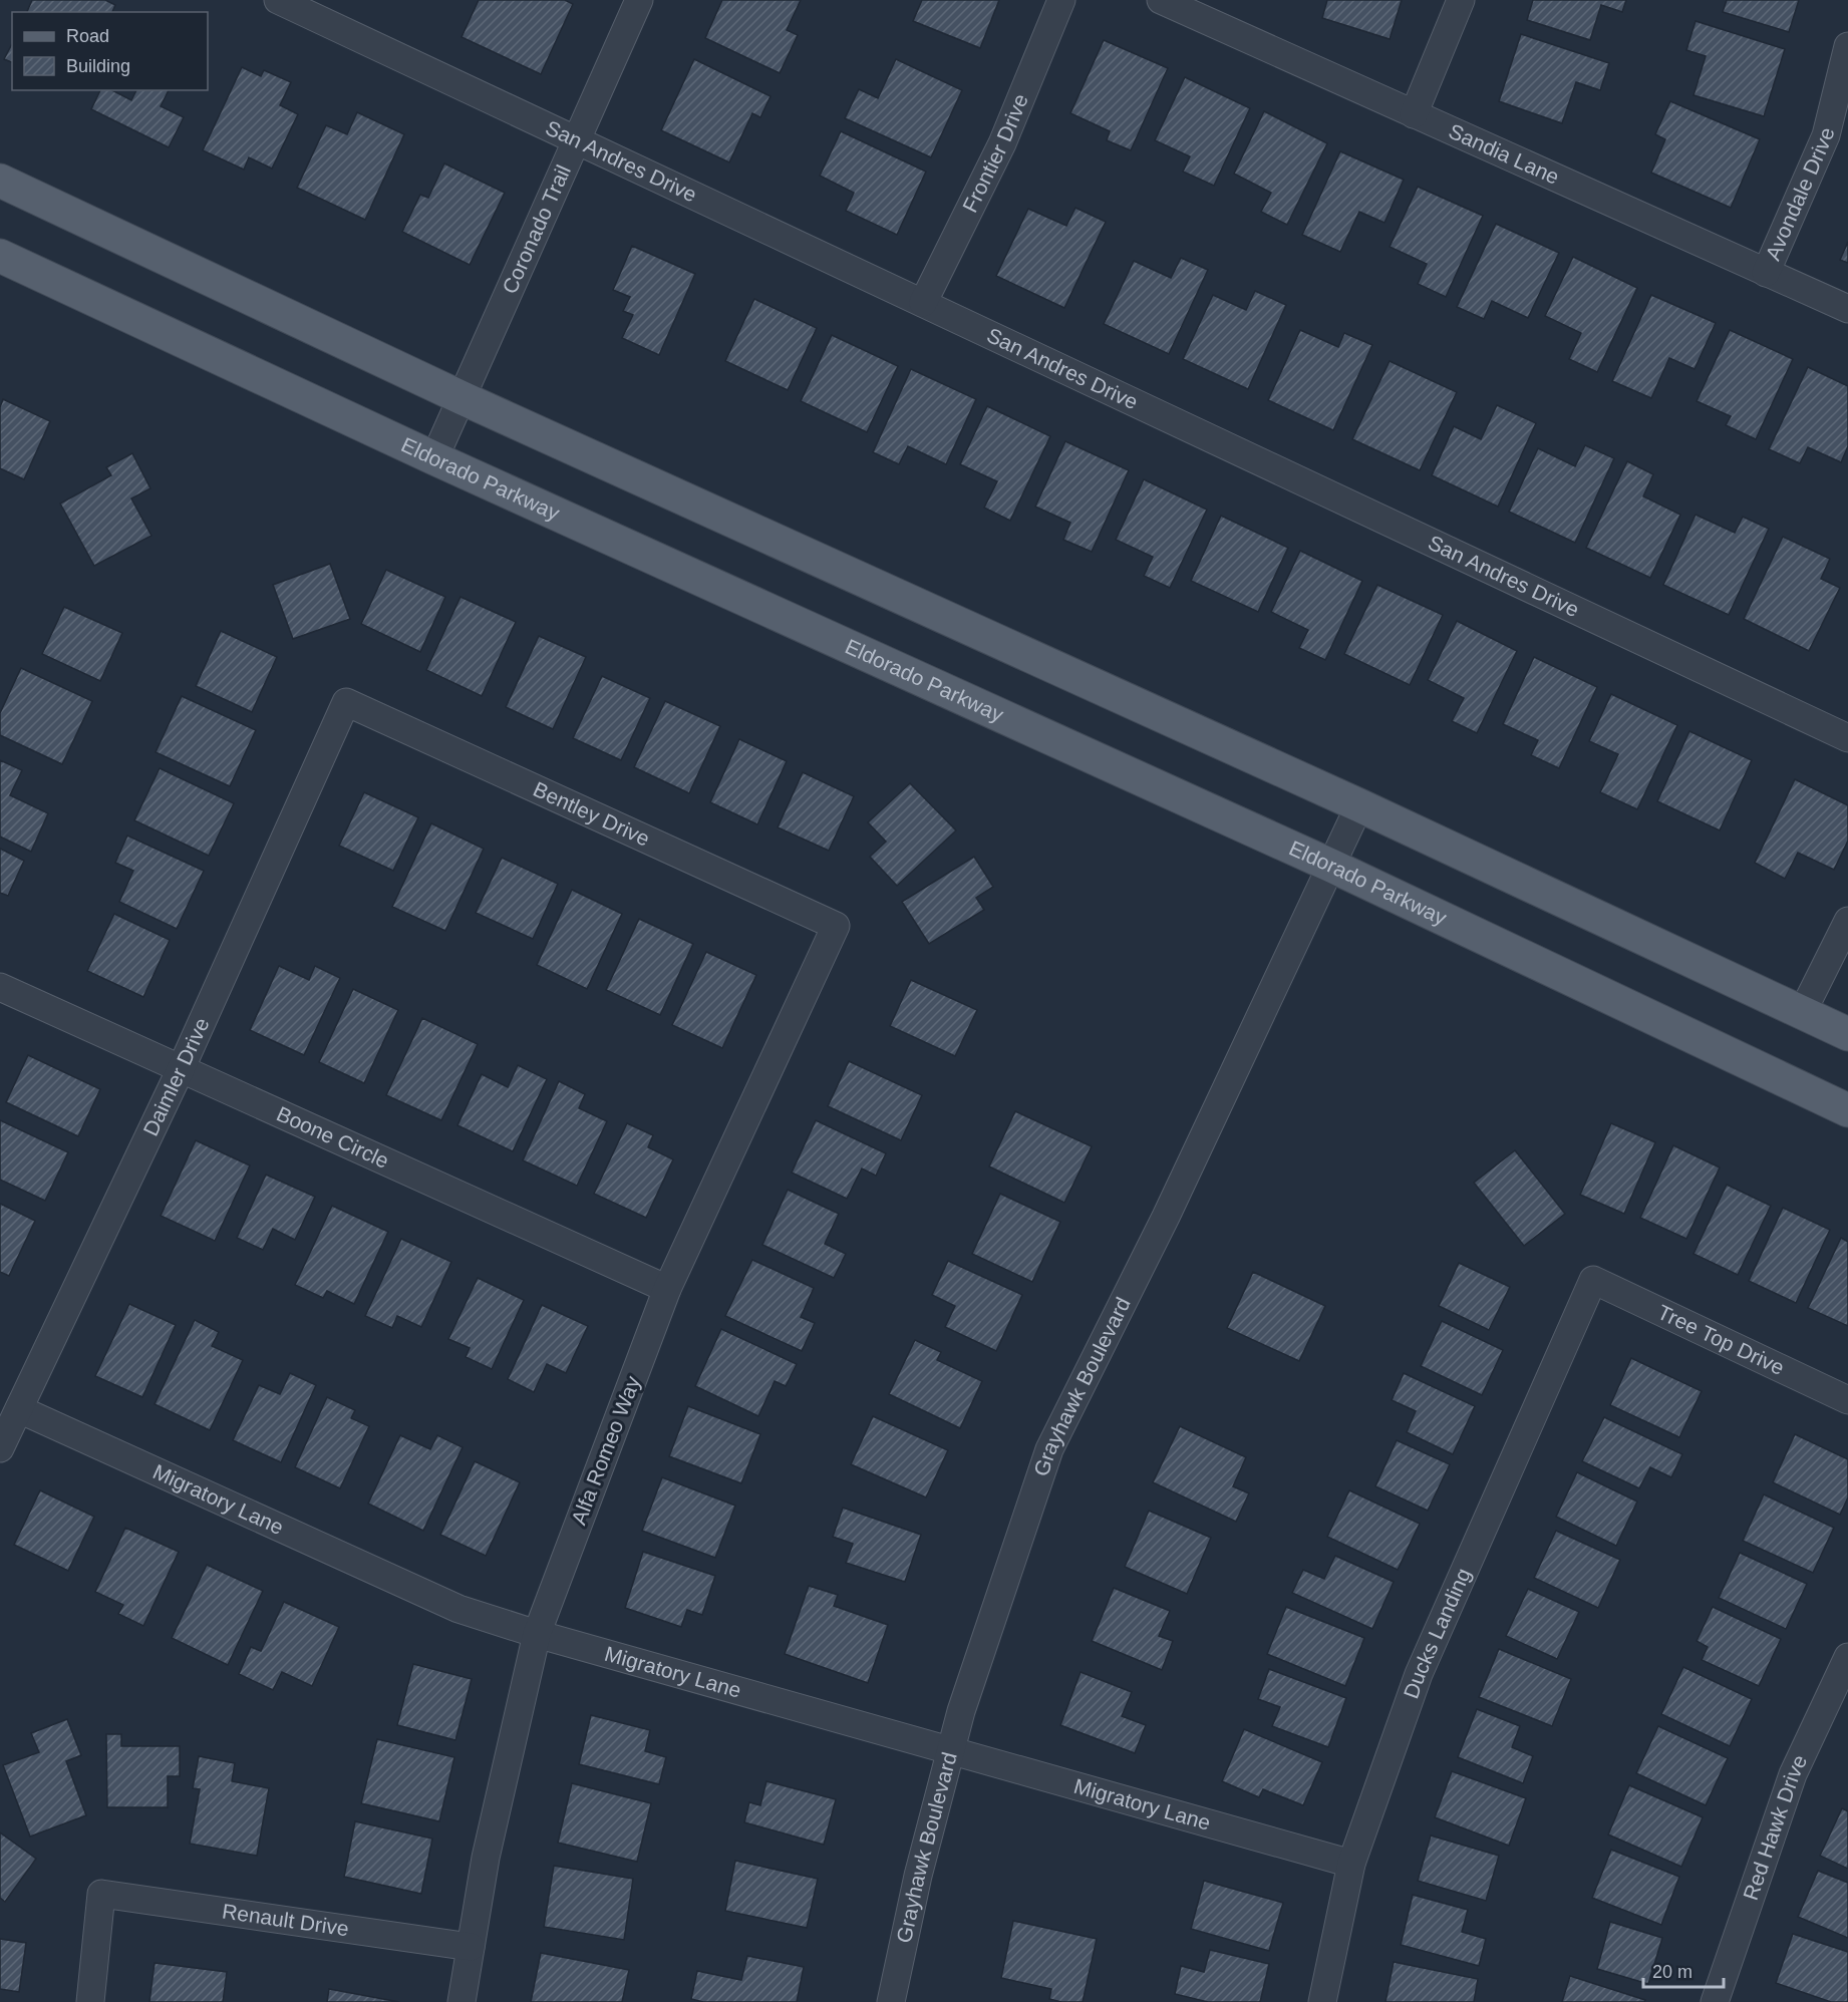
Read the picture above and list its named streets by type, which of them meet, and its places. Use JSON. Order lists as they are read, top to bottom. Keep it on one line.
{"streets":{"main road":["Eldorado Parkway"],"street":["Frontier Drive","Sandia Lane","San Andres Drive","Avondale Drive","Coronado Trail","Bentley Drive","Daimler Drive","Boone Circle","Tree Top Drive","Grayhawk Boulevard","Alfa Romeo Way","Migratory Lane","Ducks Landing","Red Hawk Drive","Renault Drive"]},"crossings":[["Frontier Drive","San Andres Drive"],["Sandia Lane","Avondale Drive"],["San Andres Drive","Coronado Trail"],["Coronado Trail","Eldorado Parkway"],["Eldorado Parkway","Grayhawk Boulevard"],["Bentley Drive","Daimler Drive"],["Bentley Drive","Alfa Romeo Way"],["Daimler Drive","Boone Circle"],["Daimler Drive","Migratory Lane"],["Boone Circle","Alfa Romeo Way"],["Tree Top Drive","Ducks Landing"],["Grayhawk Boulevard","Migratory Lane"],["Alfa Romeo Way","Migratory Lane"],["Alfa Romeo Way","Renault Drive"],["Migratory Lane","Ducks Landing"]],"legend":["Road","Building"],"scale_bar":"20 m"}
